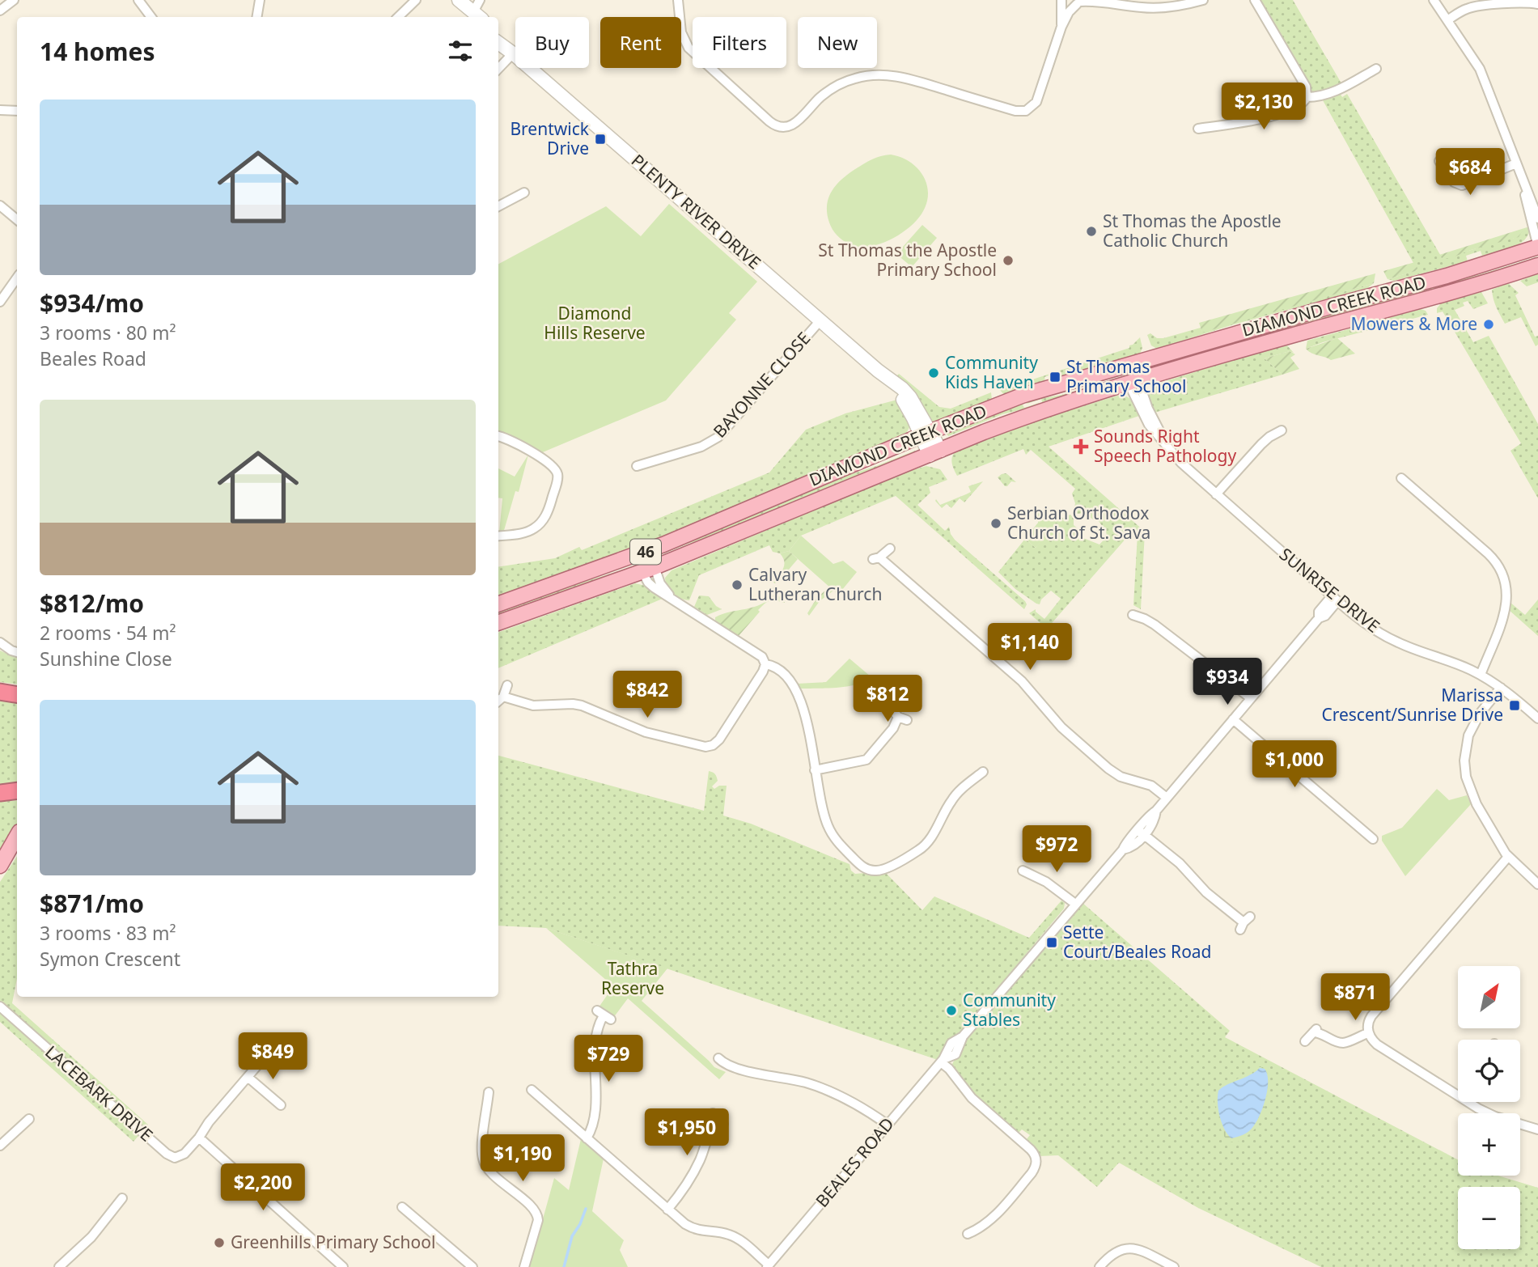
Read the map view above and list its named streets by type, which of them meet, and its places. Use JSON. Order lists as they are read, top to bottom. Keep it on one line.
{"streets":{"main road":["DIAMOND CREEK ROAD","46","SUNRISE DRIVE"],"street":["PLENTY RIVER DRIVE","BAYONNE CLOSE","LACEBARK DRIVE","BEALES ROAD"]},"crossings":[["PLENTY RIVER DRIVE","DIAMOND CREEK ROAD"],["PLENTY RIVER DRIVE","BAYONNE CLOSE"],["DIAMOND CREEK ROAD","SUNRISE DRIVE"]],"parks":["Diamond Hills Reserve","Tathra Reserve"],"places":{"transit":["Brentwick Drive","St Thomas Primary School","Marissa Crescent/Sunrise Drive","Sette Court/Beales Road"],"other":["St Thomas the Apostle Catholic Church","St Thomas the Apostle Primary School","Mowers & More","Community Kids Haven","Serbian Orthodox Church of St. Sava","Calvary Lutheran Church","Community Stables","Greenhills Primary School"],"health":["Sounds Right Speech Pathology"]},"north":"top right","page":{"chip":["Buy","Rent","Filters","New"],"heading":"14 homes","price":["$2,130","$684","$1,140","$934","$842","$812","$1,000","$972","$871","$849","$729","$1,950","$1,190","$2,200"],"list":[{"name":"$934/mo","note":"3 rooms · 80 m² · Beales Road"},{"name":"$812/mo","note":"2 rooms · 54 m² · Sunshine Close"},{"name":"$871/mo","note":"3 rooms · 83 m² · Symon Crescent"}],"map_buttons":["+","−"]}}
